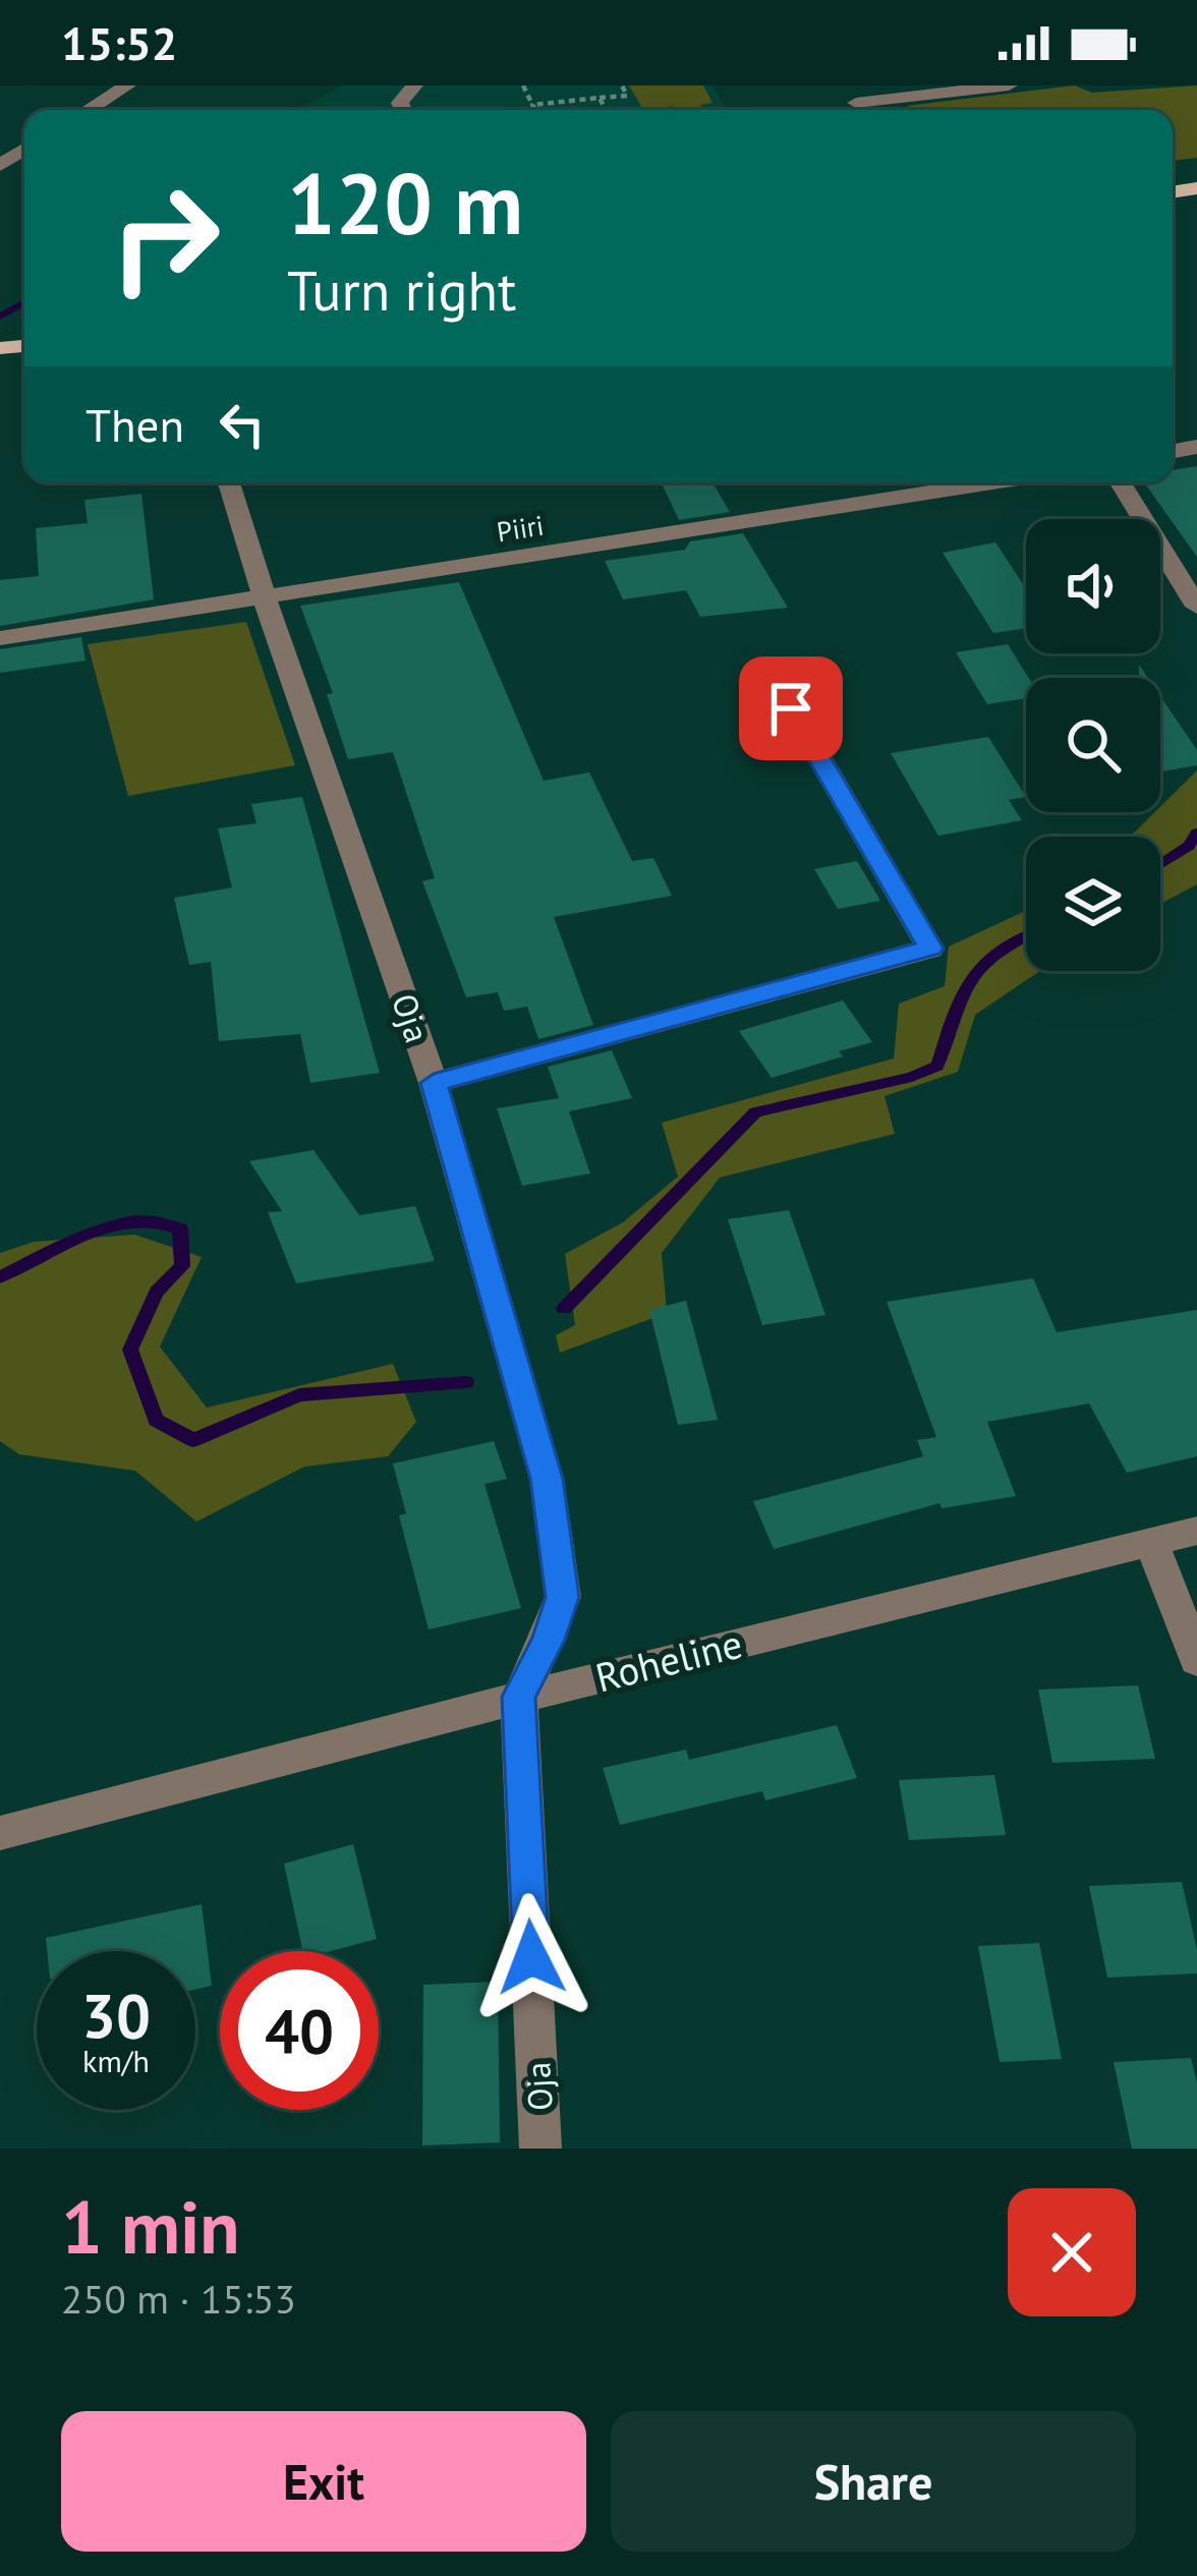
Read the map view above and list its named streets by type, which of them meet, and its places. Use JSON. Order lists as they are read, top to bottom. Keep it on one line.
{"streets":{"street":["Piiri","Oja","Roheline"]},"crossings":[["Piiri","Oja"],["Oja","Roheline"]],"page":{"status":"15:52","turn":["120 m","Turn right"],"then":"Then","speed":"30 km/h","limit":"40","heading":["1 min","250 m · 15:53"],"buttons":["Exit","Share"]}}
